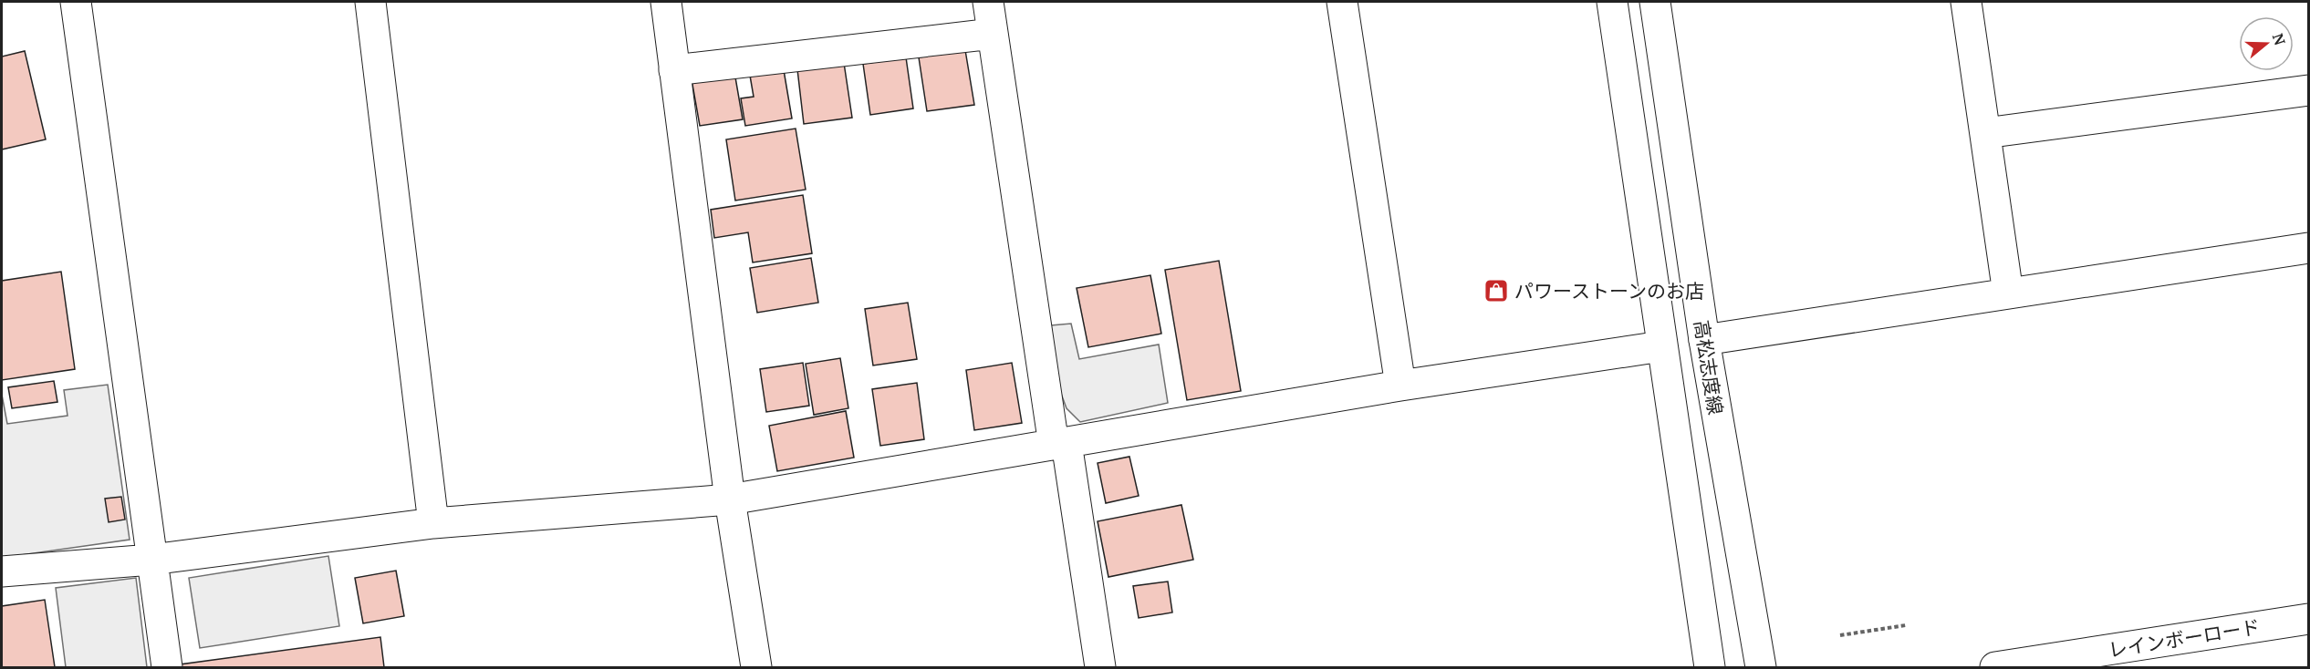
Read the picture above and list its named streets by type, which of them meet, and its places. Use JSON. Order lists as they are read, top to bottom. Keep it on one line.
{"streets":{"street":["高松志度線","レインボーロード"]},"places":{"shop":["パワーストーンのお店"]},"north":"right"}
